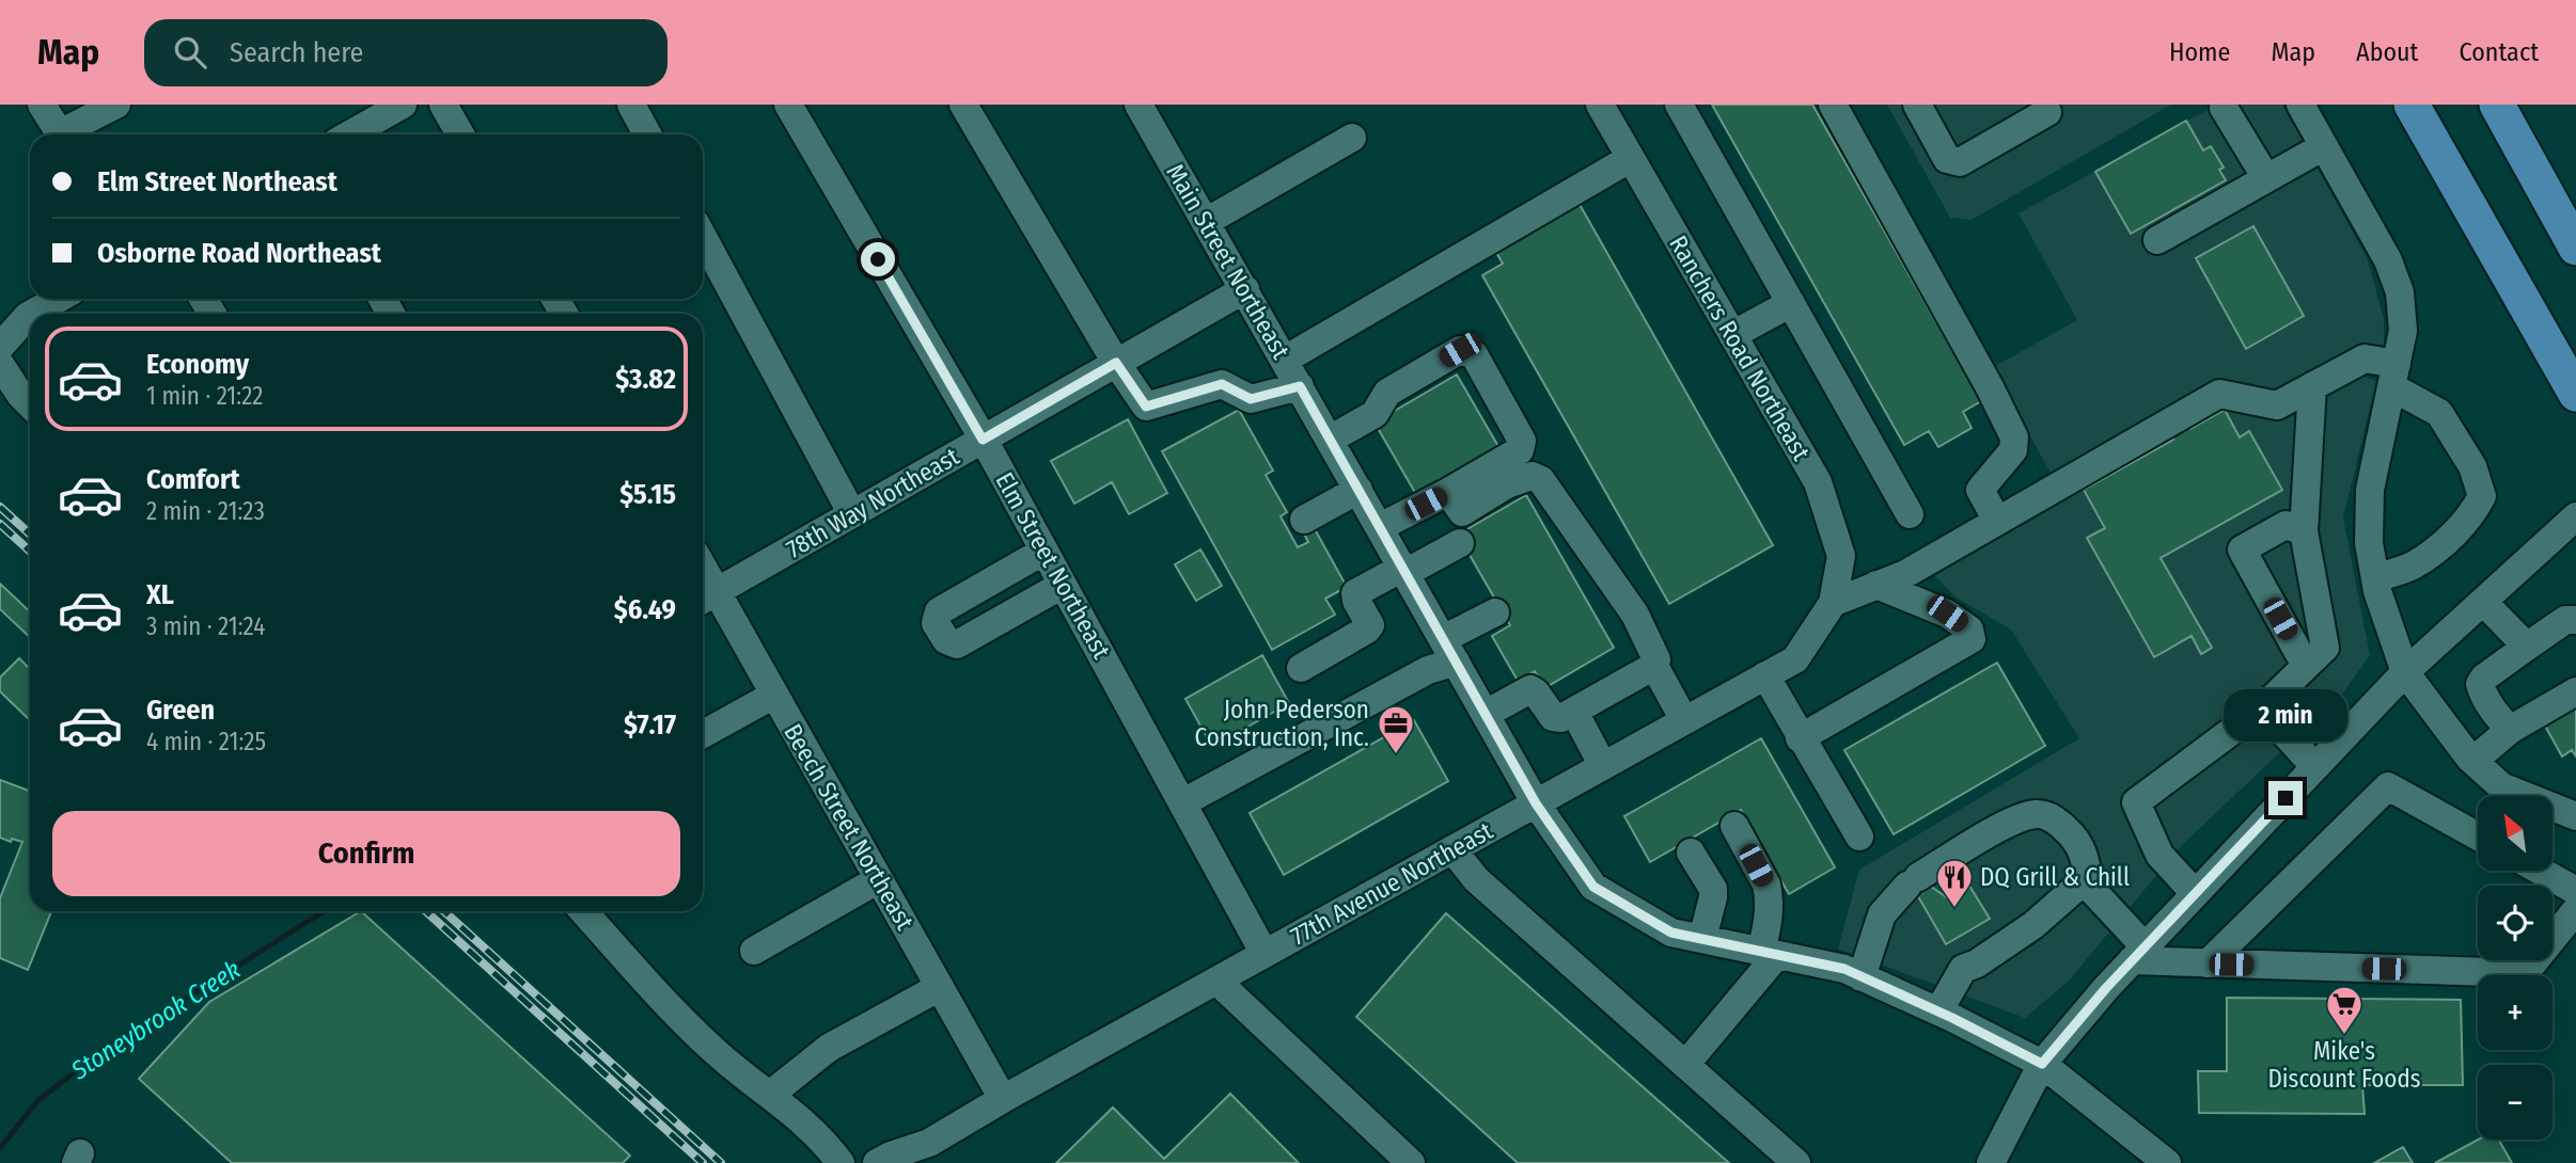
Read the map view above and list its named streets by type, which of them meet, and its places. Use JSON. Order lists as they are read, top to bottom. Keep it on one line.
{"streets":{"street":["Main Street Northeast","Ranchers Road Northeast","78th Way Northeast","Elm Street Northeast","Beech Street Northeast","77th Avenue Northeast"]},"crossings":[["Main Street Northeast","78th Way Northeast"],["Main Street Northeast","77th Avenue Northeast"],["Ranchers Road Northeast","77th Avenue Northeast"],["78th Way Northeast","Elm Street Northeast"],["78th Way Northeast","Beech Street Northeast"],["Elm Street Northeast","77th Avenue Northeast"],["Beech Street Northeast","77th Avenue Northeast"]],"water":["Stoneybrook Creek"],"places":{"office":["John Pederson Construction, Inc."],"restaurant":["DQ Grill & Chill"],"supermarket":["Mike's Discount Foods"]},"north":"top left","page":{"header":"Map","search":"Search here","nav":["Home","Map","About","Contact"],"banner":["Elm Street Northeast","Osborne Road Northeast"],"list":[{"name":"Economy","note":"1 min · 21:22","value":"$3.82"},{"name":"Comfort","note":"2 min · 21:23","value":"$5.15"},{"name":"XL","note":"3 min · 21:24","value":"$6.49"},{"name":"Green","note":"4 min · 21:25","value":"$7.17"}],"bubble":"2 min","map_buttons":["+","−"],"buttons":"Confirm"}}
